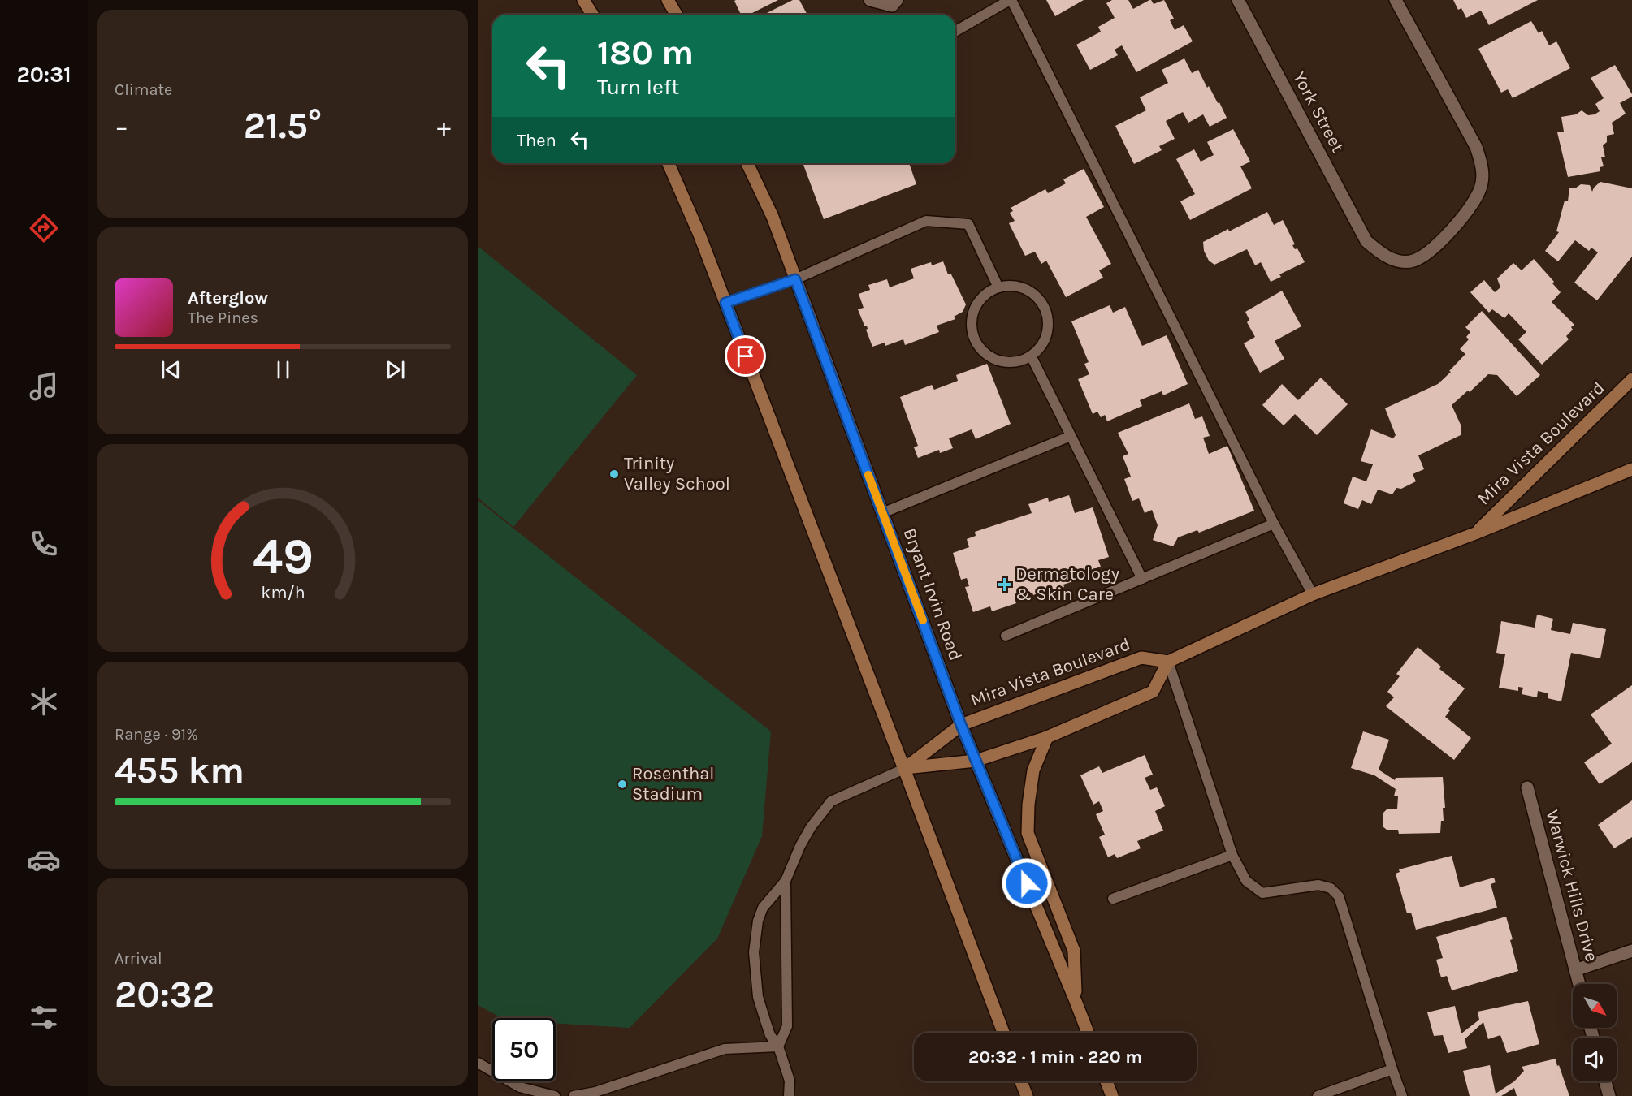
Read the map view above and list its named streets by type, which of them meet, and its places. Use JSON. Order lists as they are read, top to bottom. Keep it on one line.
{"streets":{"main road":["Mira Vista Boulevard","Bryant Irvin Road"],"street":["York Street","Warwick Hills Drive"]},"crossings":[["Mira Vista Boulevard","Bryant Irvin Road"]],"places":{"other":["Trinity Valley School","Rosenthal Stadium"],"health":["Dermatology & Skin Care"]},"north":"bottom right","page":{"tabs":"20:31","tile":["Climate",["Range · 91%","455 km"],["Arrival","20:32"]],"turn":["180 m","Turn left"],"heat":["−","21.5°","+"],"then":"Then","song":["Afterglow","The Pines"],"limit":"50","trip":"20:32 · 1 min · 220 m","gauge":["49","km/h"]}}
